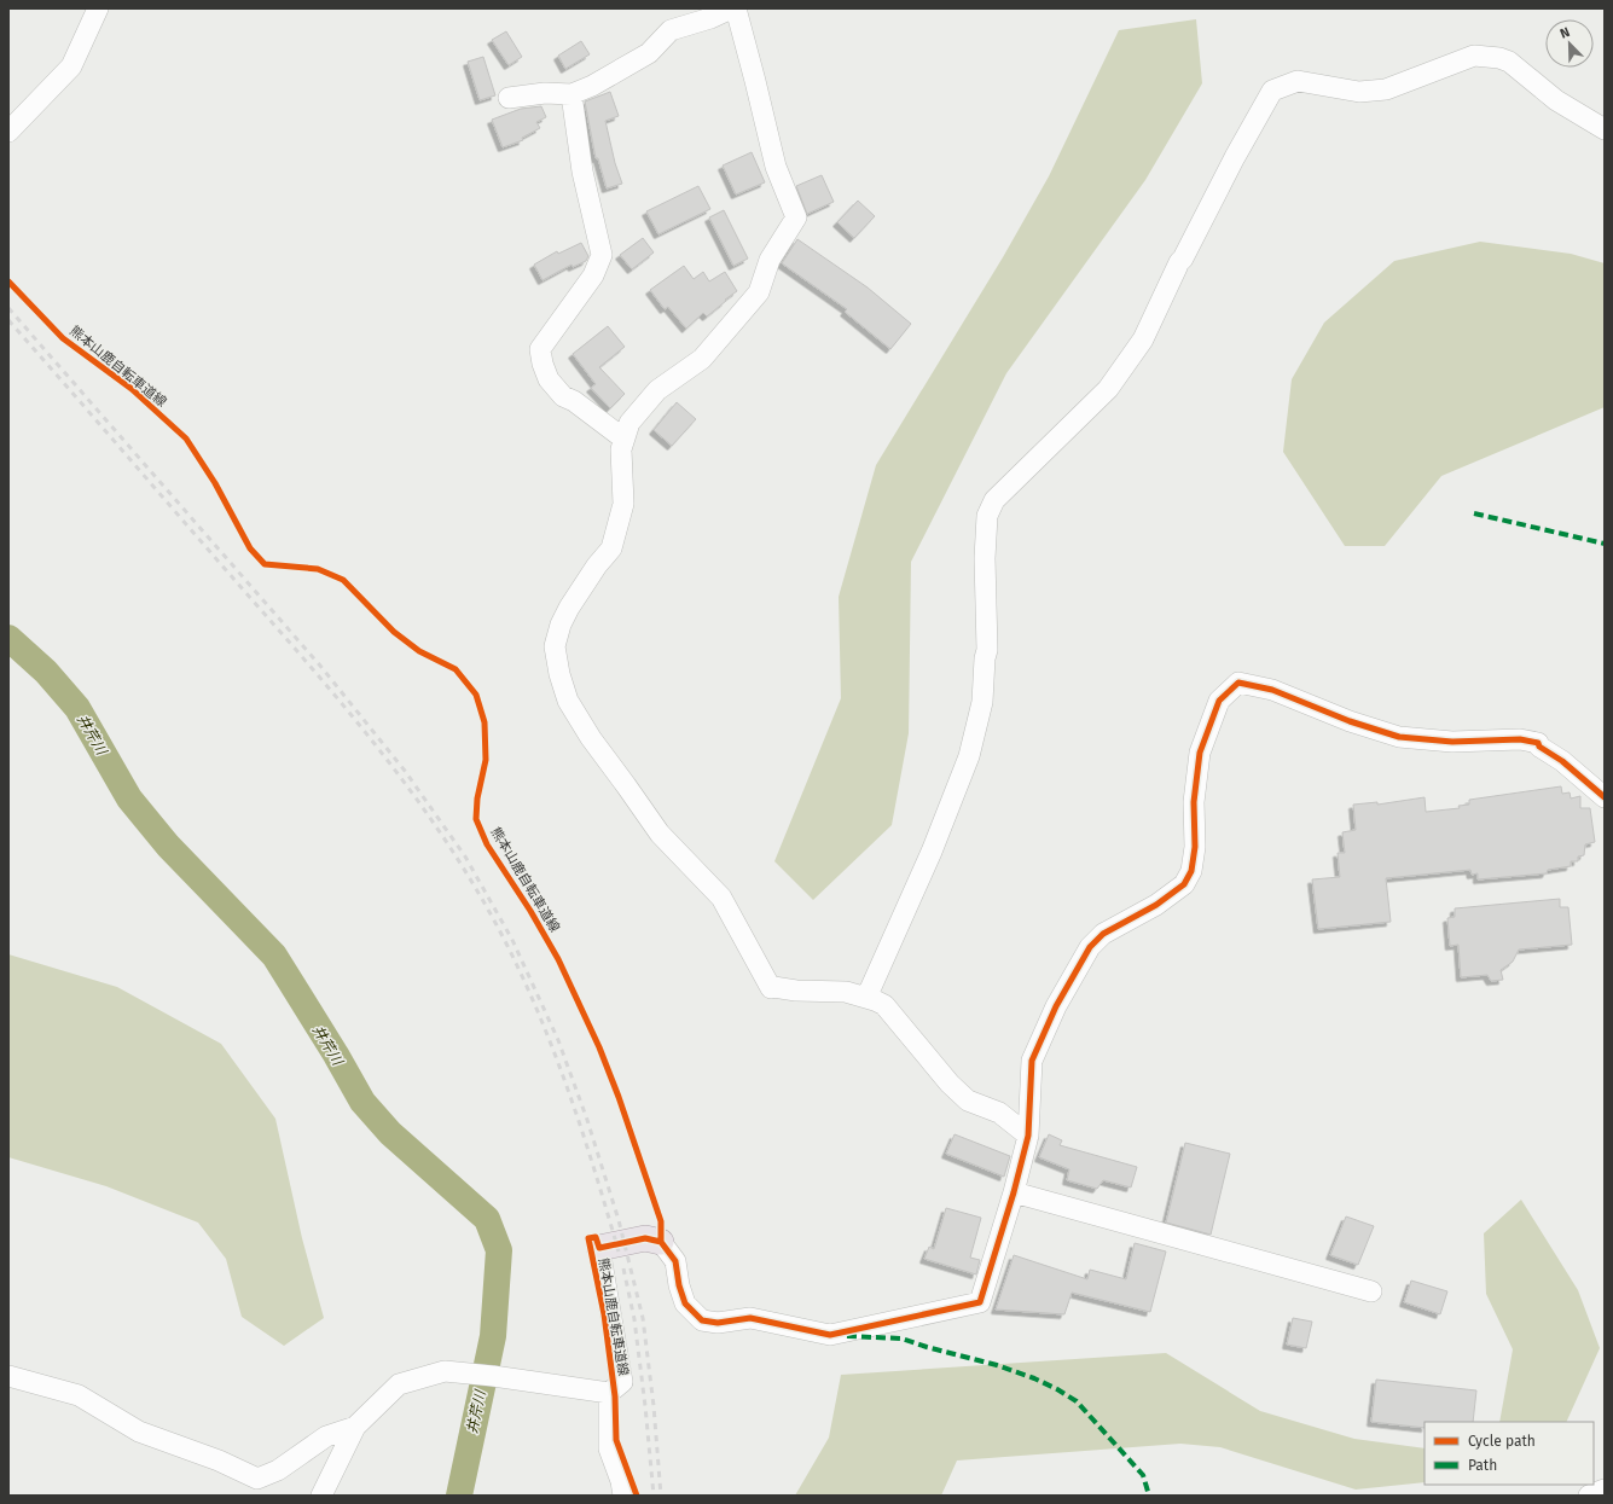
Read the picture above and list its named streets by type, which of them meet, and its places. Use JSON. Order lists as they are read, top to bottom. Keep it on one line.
{"streets":{"main road":["熊本山鹿自転車道線"]},"water":["井芹川"],"legend":["Cycle path","Path"],"north":"top left"}
